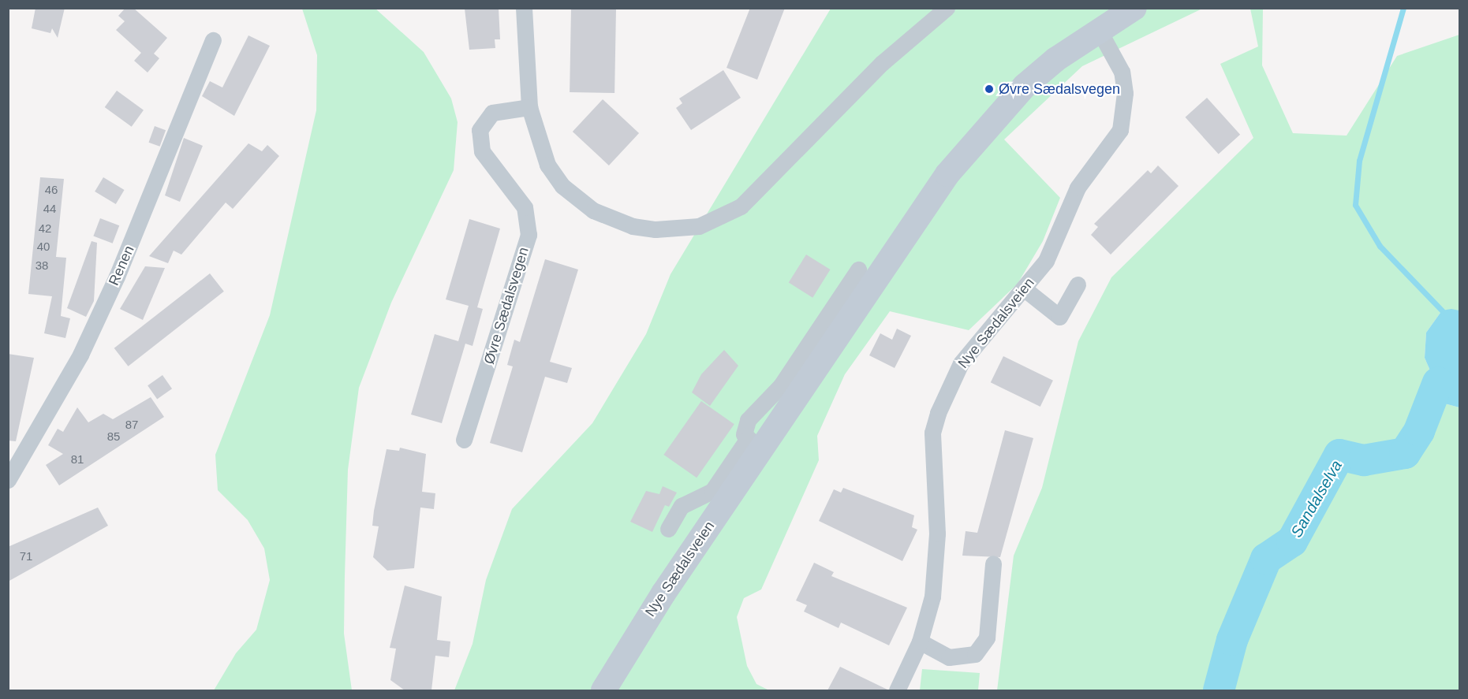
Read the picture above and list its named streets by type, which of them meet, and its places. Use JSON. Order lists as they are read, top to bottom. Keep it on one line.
{"streets":{"main road":["Nye Sædalsveien"],"street":["Renen","Øvre Sædalsvegen"]},"water":["Sandalselva"],"places":["Øvre Sædalsvegen"],"house_numbers":["46","44","42","40","38","87","85","81","71"]}
